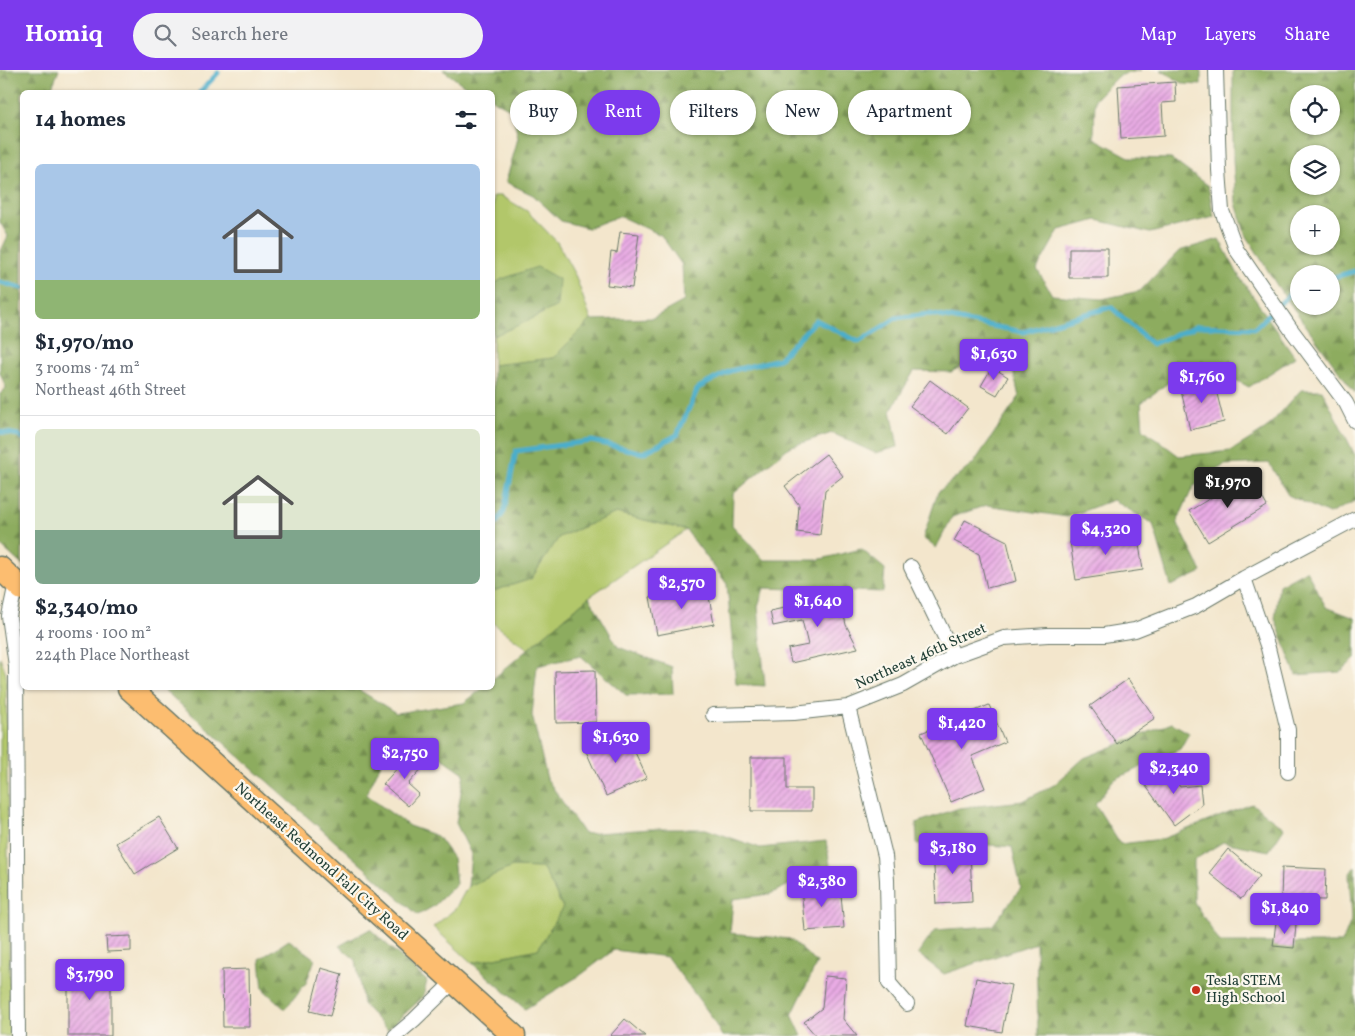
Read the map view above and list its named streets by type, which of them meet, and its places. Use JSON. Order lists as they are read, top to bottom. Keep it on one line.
{"streets":{"main road":["Northeast Redmond Fall City Road"],"street":["Northeast 46th Street"]},"places":["Tesla STEM High School"],"page":{"header":"Homiq","search":"Search here","nav":["Map","Layers","Share"],"map_buttons":["+","−"],"chip":["Buy","Rent","Filters","New","Apartment"],"heading":"14 homes","list":[{"name":"$1,970/mo","note":"3 rooms · 74 m² · Northeast 46th Street"},{"name":"$2,340/mo","note":"4 rooms · 100 m² · 224th Place Northeast"}],"price":["$1,630","$1,760","$1,970","$4,320","$2,570","$1,640","$1,420","$1,630","$2,750","$2,340","$3,180","$2,380","$1,840","$3,790"]}}
